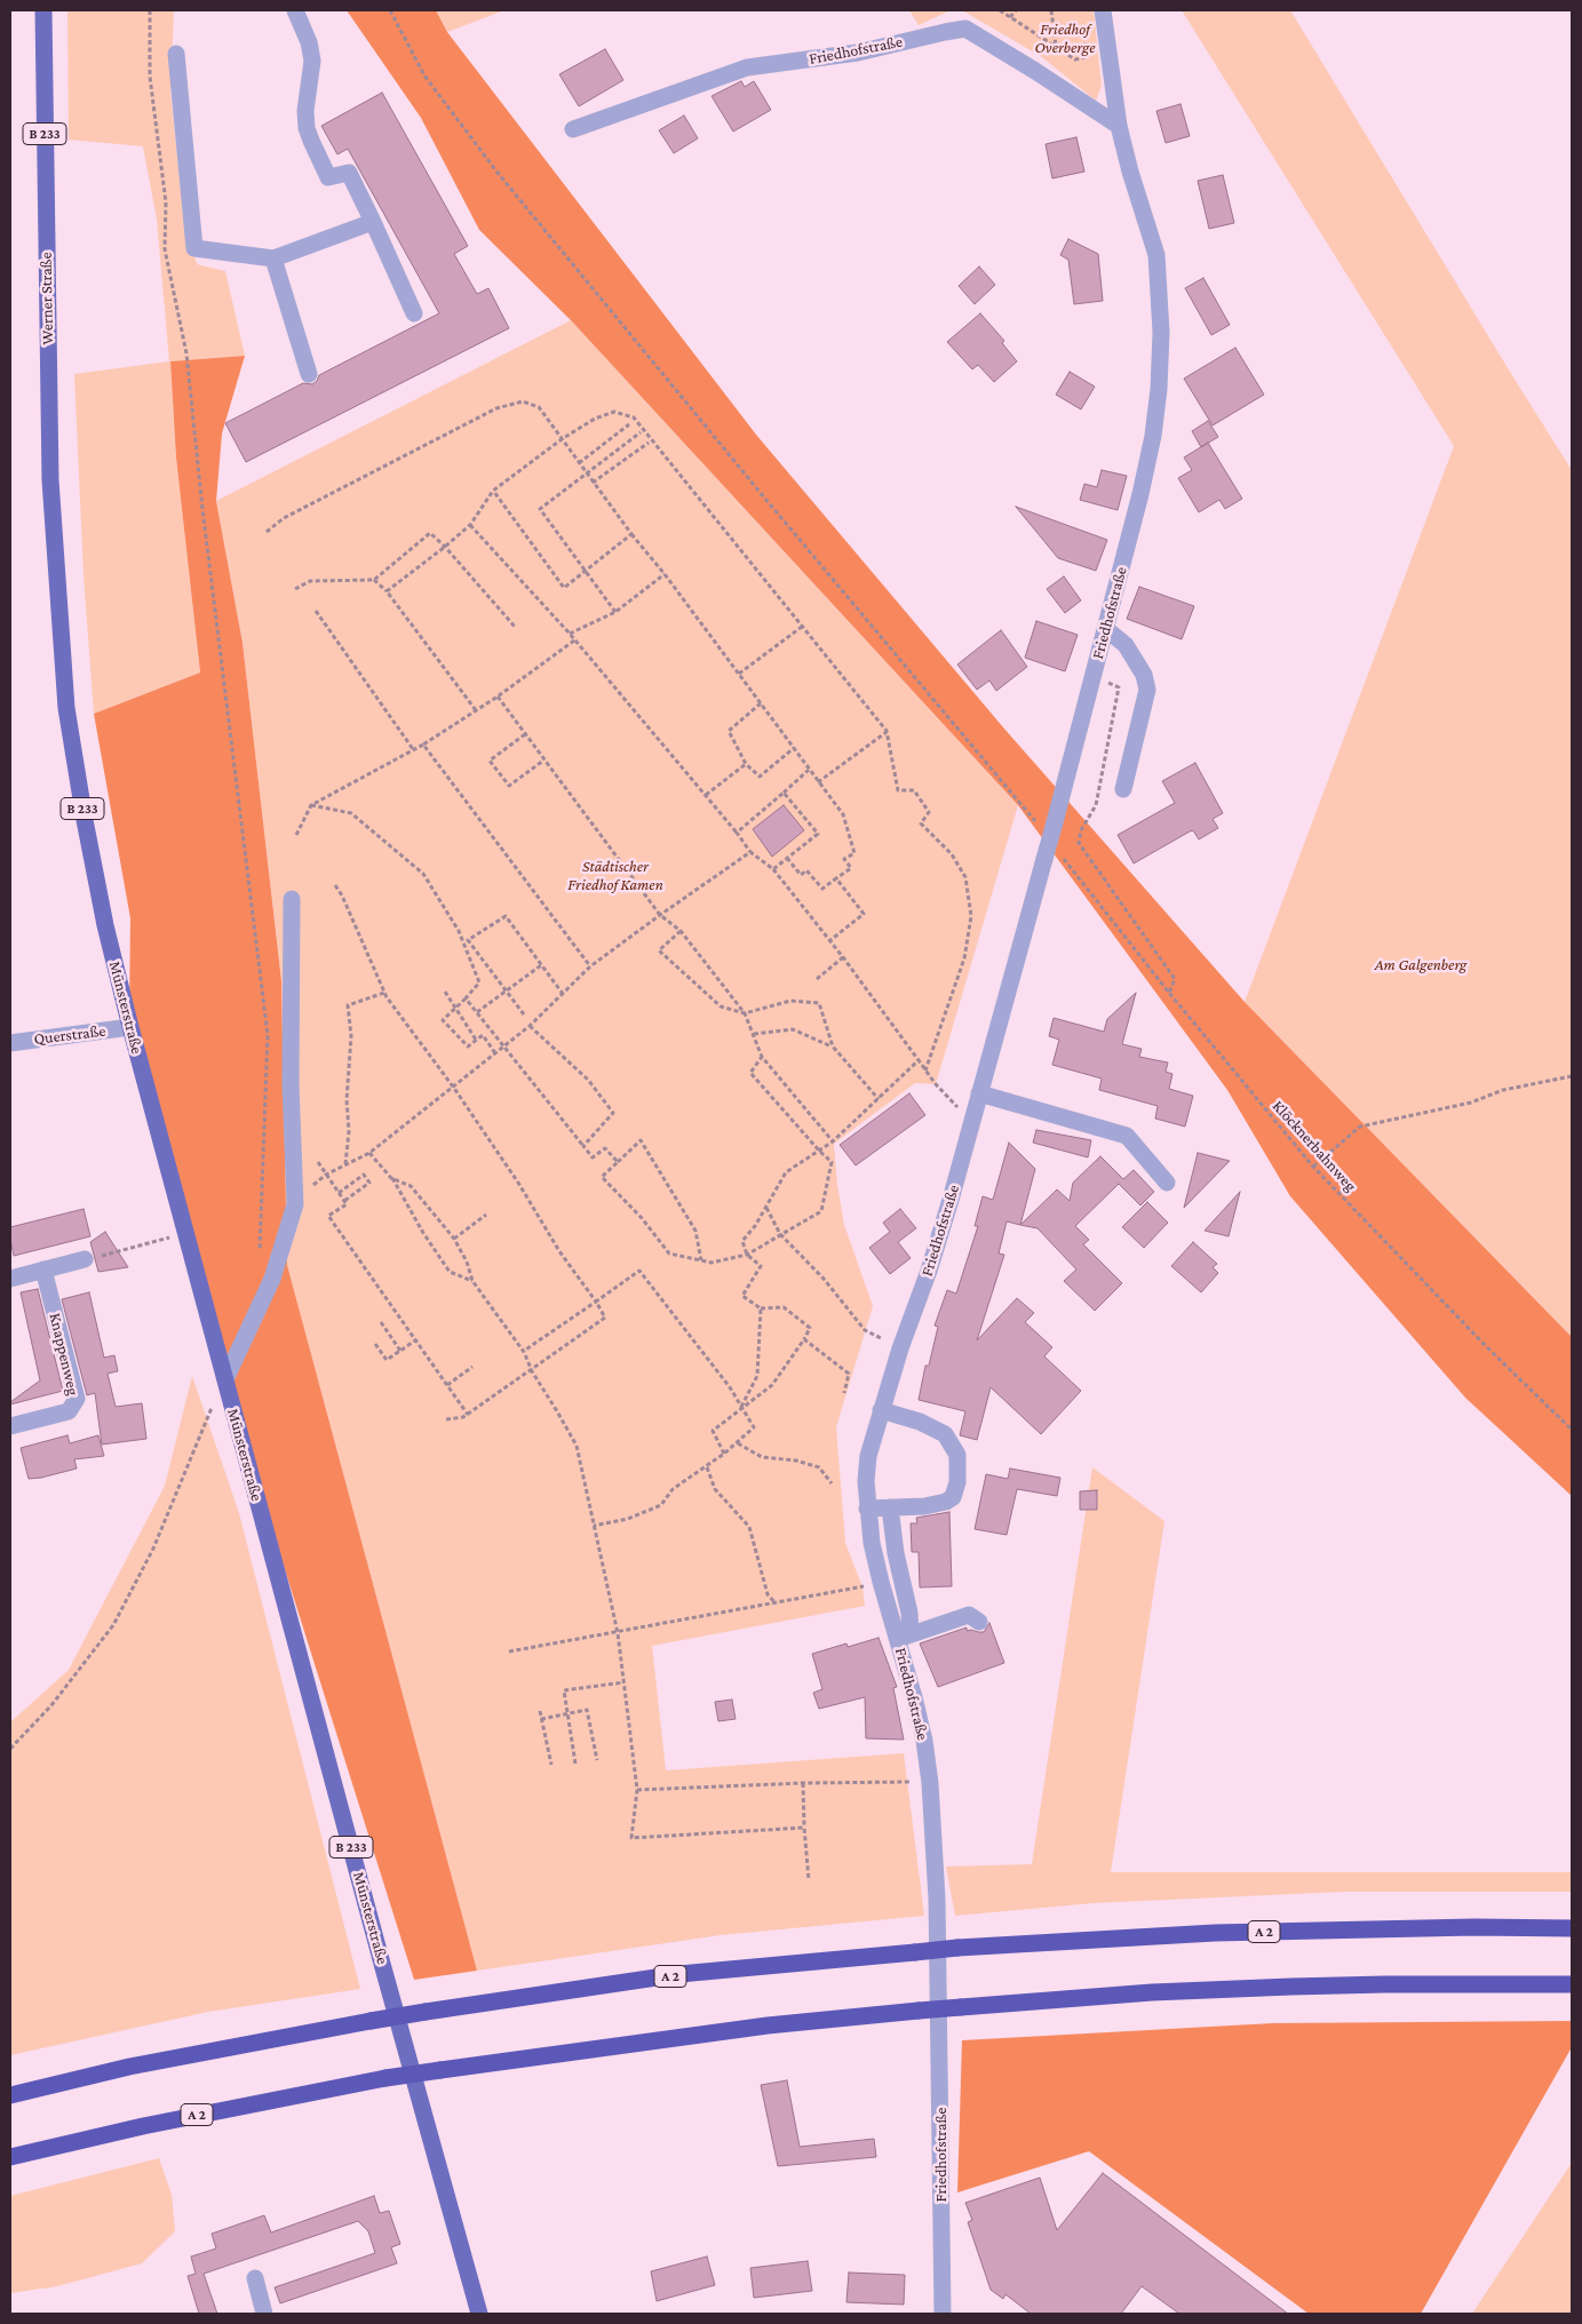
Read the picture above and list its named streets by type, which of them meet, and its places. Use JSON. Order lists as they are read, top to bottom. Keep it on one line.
{"streets":{"highway":["A 2"],"main road":["B 233","Werner Straße","Münsterstraße"],"street":["Friedhofstraße","Querstraße","Knappenweg"],"path":["Klöcknerbahnweg"]},"crossings":[["Werner Straße","Münsterstraße"],["Münsterstraße","Querstraße"]],"parks":["Friedhof Overberge","Städtischer Friedhof Kamen","Am Galgenberg"]}
